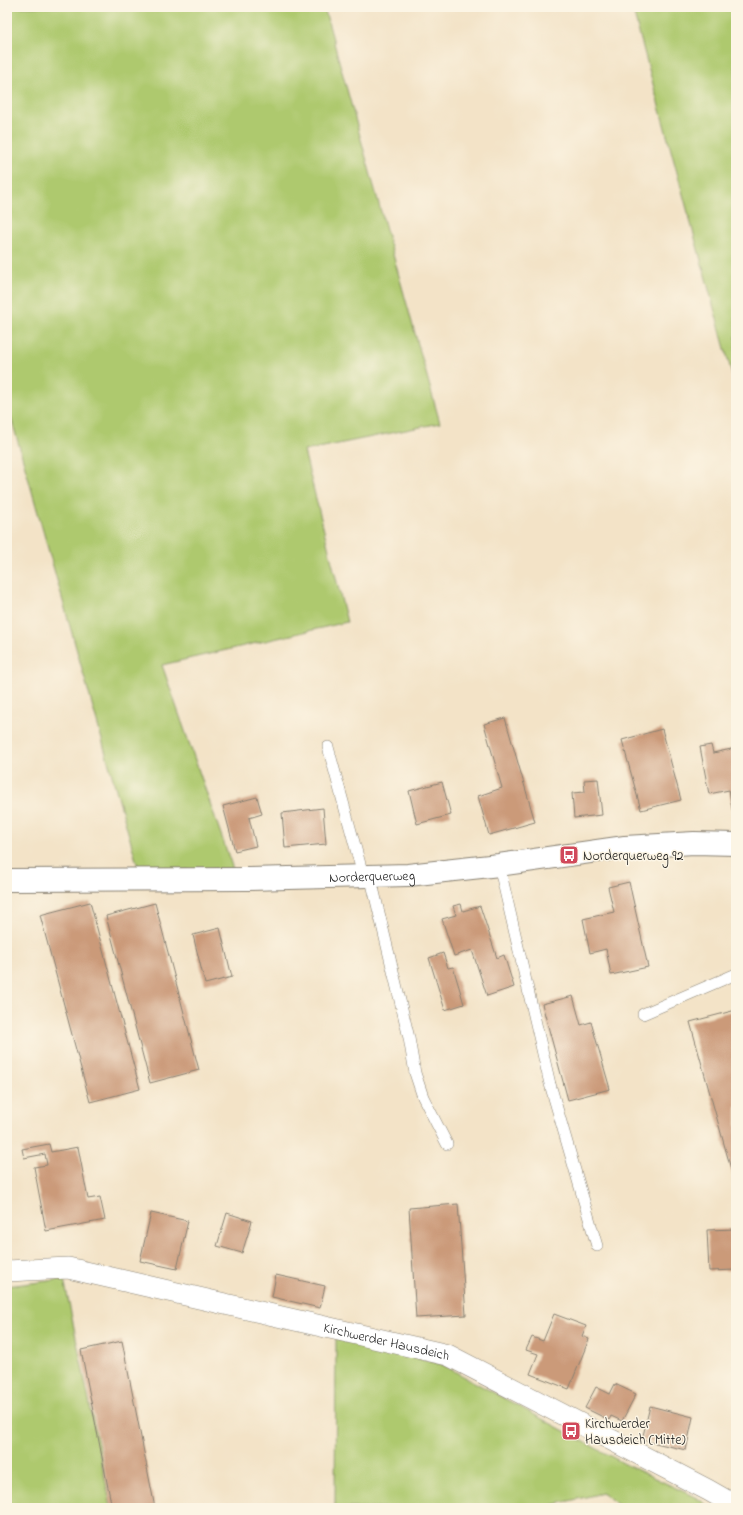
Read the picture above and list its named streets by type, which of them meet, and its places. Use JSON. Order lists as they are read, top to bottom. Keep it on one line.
{"streets":{"street":["Norderquerweg","Kirchwerder Hausdeich"]},"places":{"bus stop":["Norderquerweg 92","Kirchwerder Hausdeich (Mitte)"]}}
